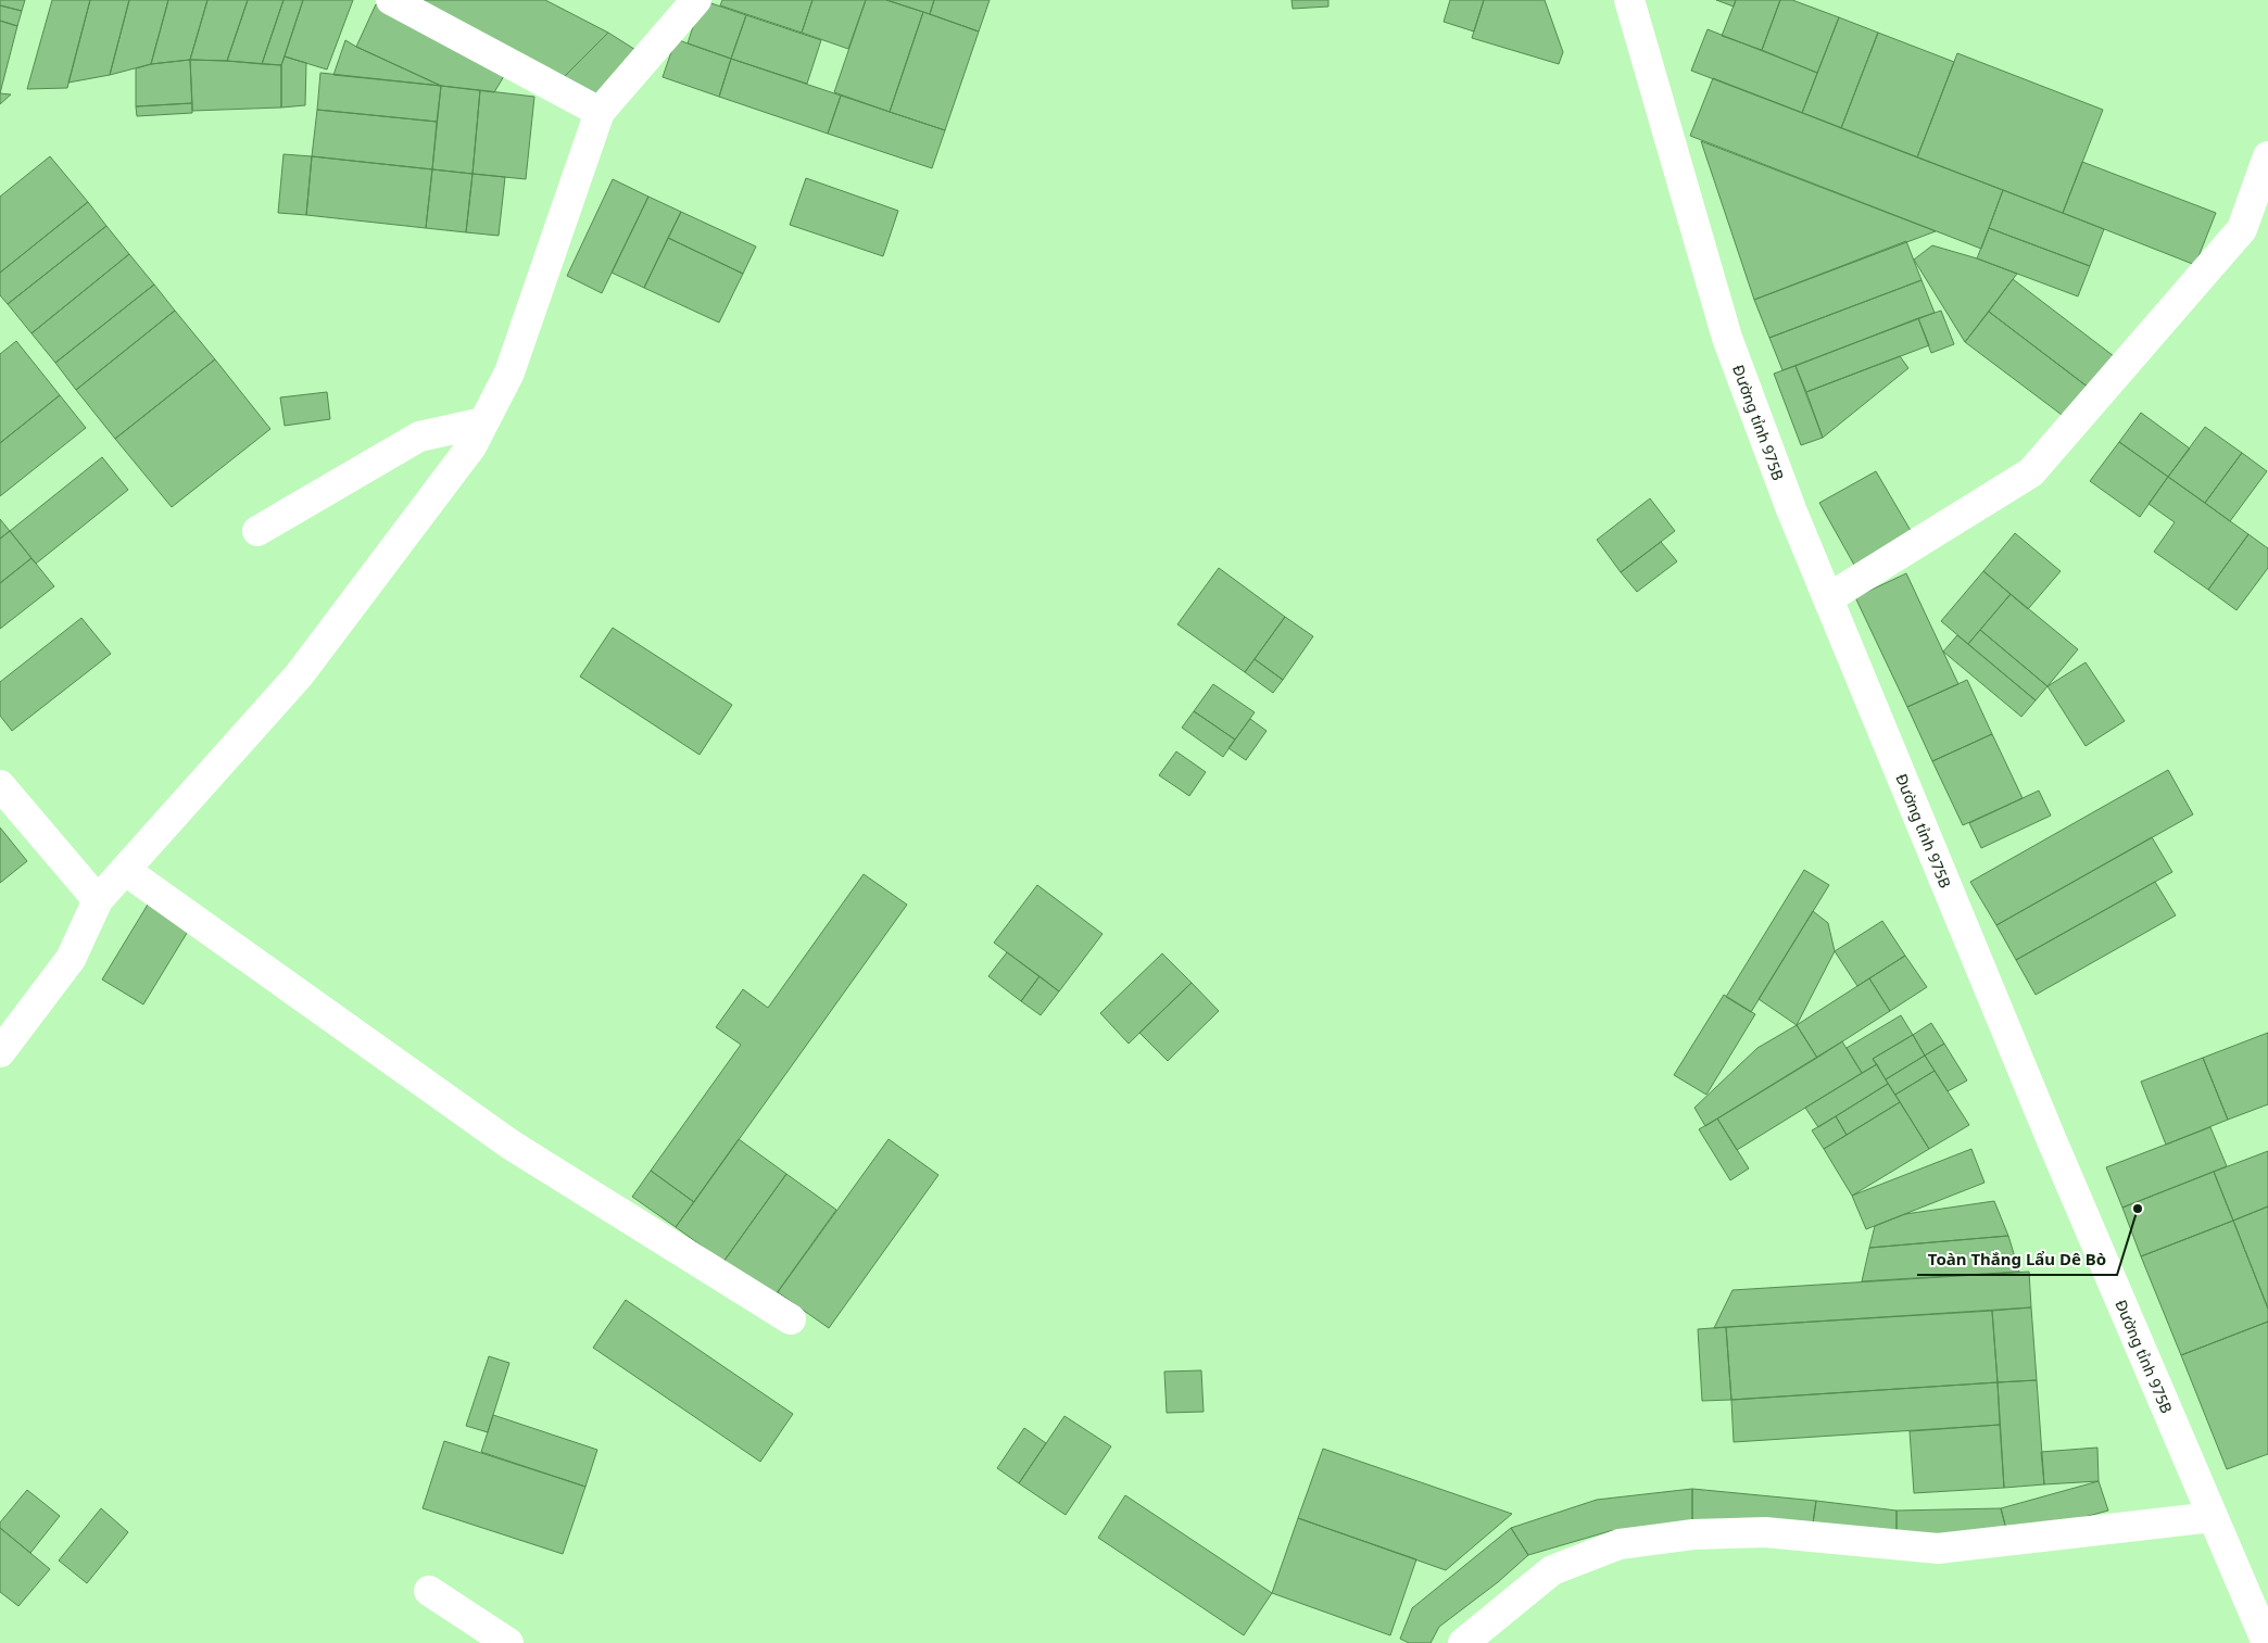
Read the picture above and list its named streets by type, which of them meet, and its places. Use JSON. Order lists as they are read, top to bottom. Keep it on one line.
{"streets":{"street":["Đường tỉnh 975B"]},"places":["Toàn Thắng Lẩu Dê Bò"]}
